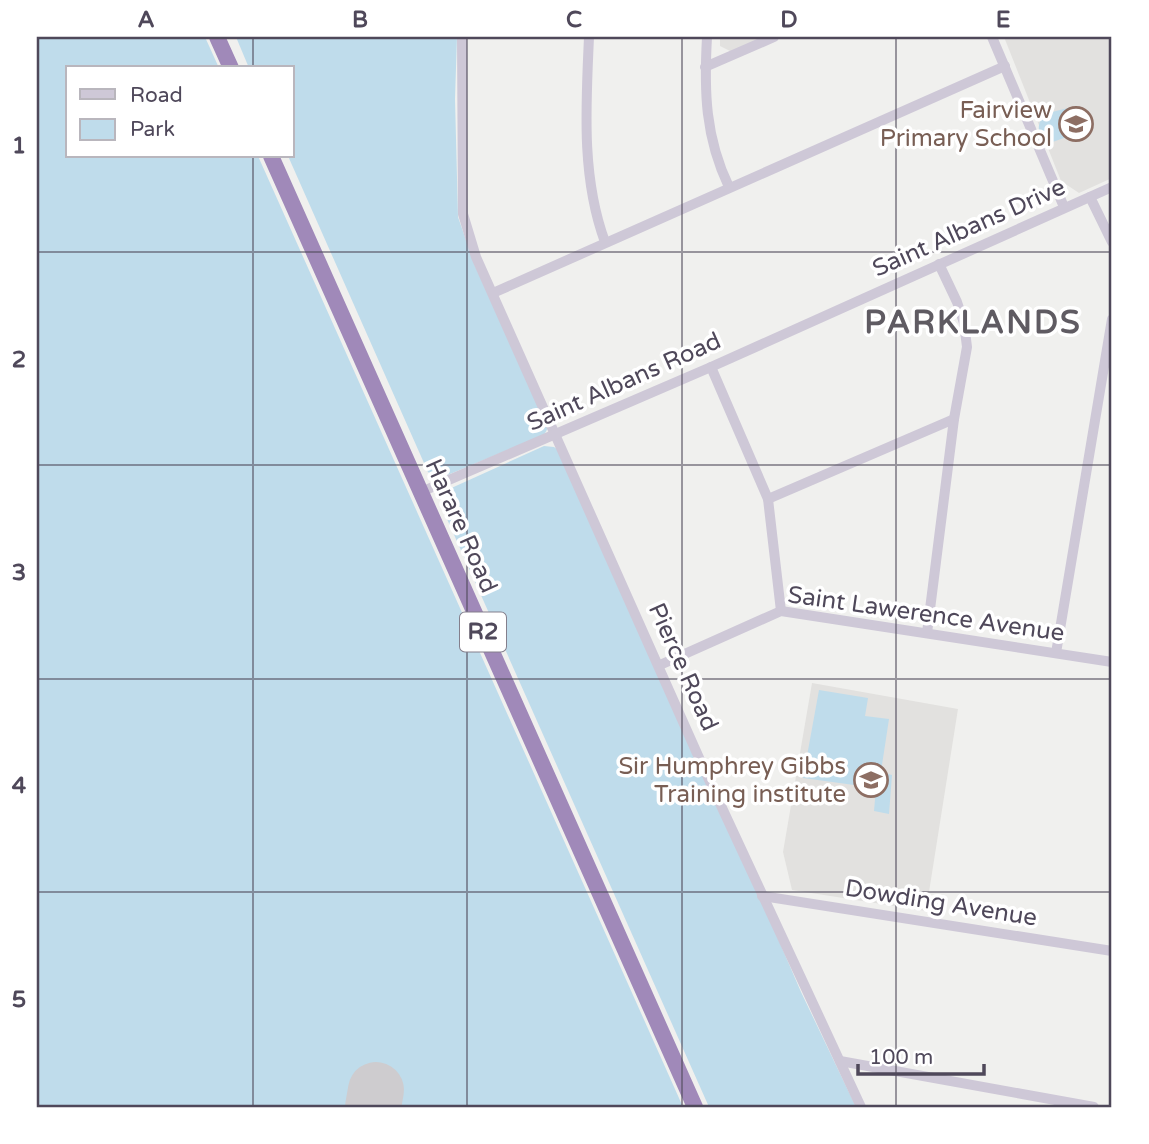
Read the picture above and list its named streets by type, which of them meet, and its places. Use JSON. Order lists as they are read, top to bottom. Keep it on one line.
{"streets":{"highway":["Harare Road","R2"],"street":["Saint Albans Drive","Saint Albans Road","Saint Lawerence Avenue","Pierce Road","Dowding Avenue"]},"crossings":[["Saint Albans Drive","Saint Albans Road"],["Saint Albans Road","Harare Road"],["Saint Albans Road","Pierce Road"],["Saint Lawerence Avenue","Pierce Road"],["Pierce Road","Dowding Avenue"]],"districts":["PARKLANDS"],"places":{"school or university":["Fairview Primary School","Sir Humphrey Gibbs Training institute"]},"legend":["Road","Park"],"scale_bar":"100 m","grid":{"columns":["A","B","C","D","E"],"rows":["1","2","3","4","5"]}}
